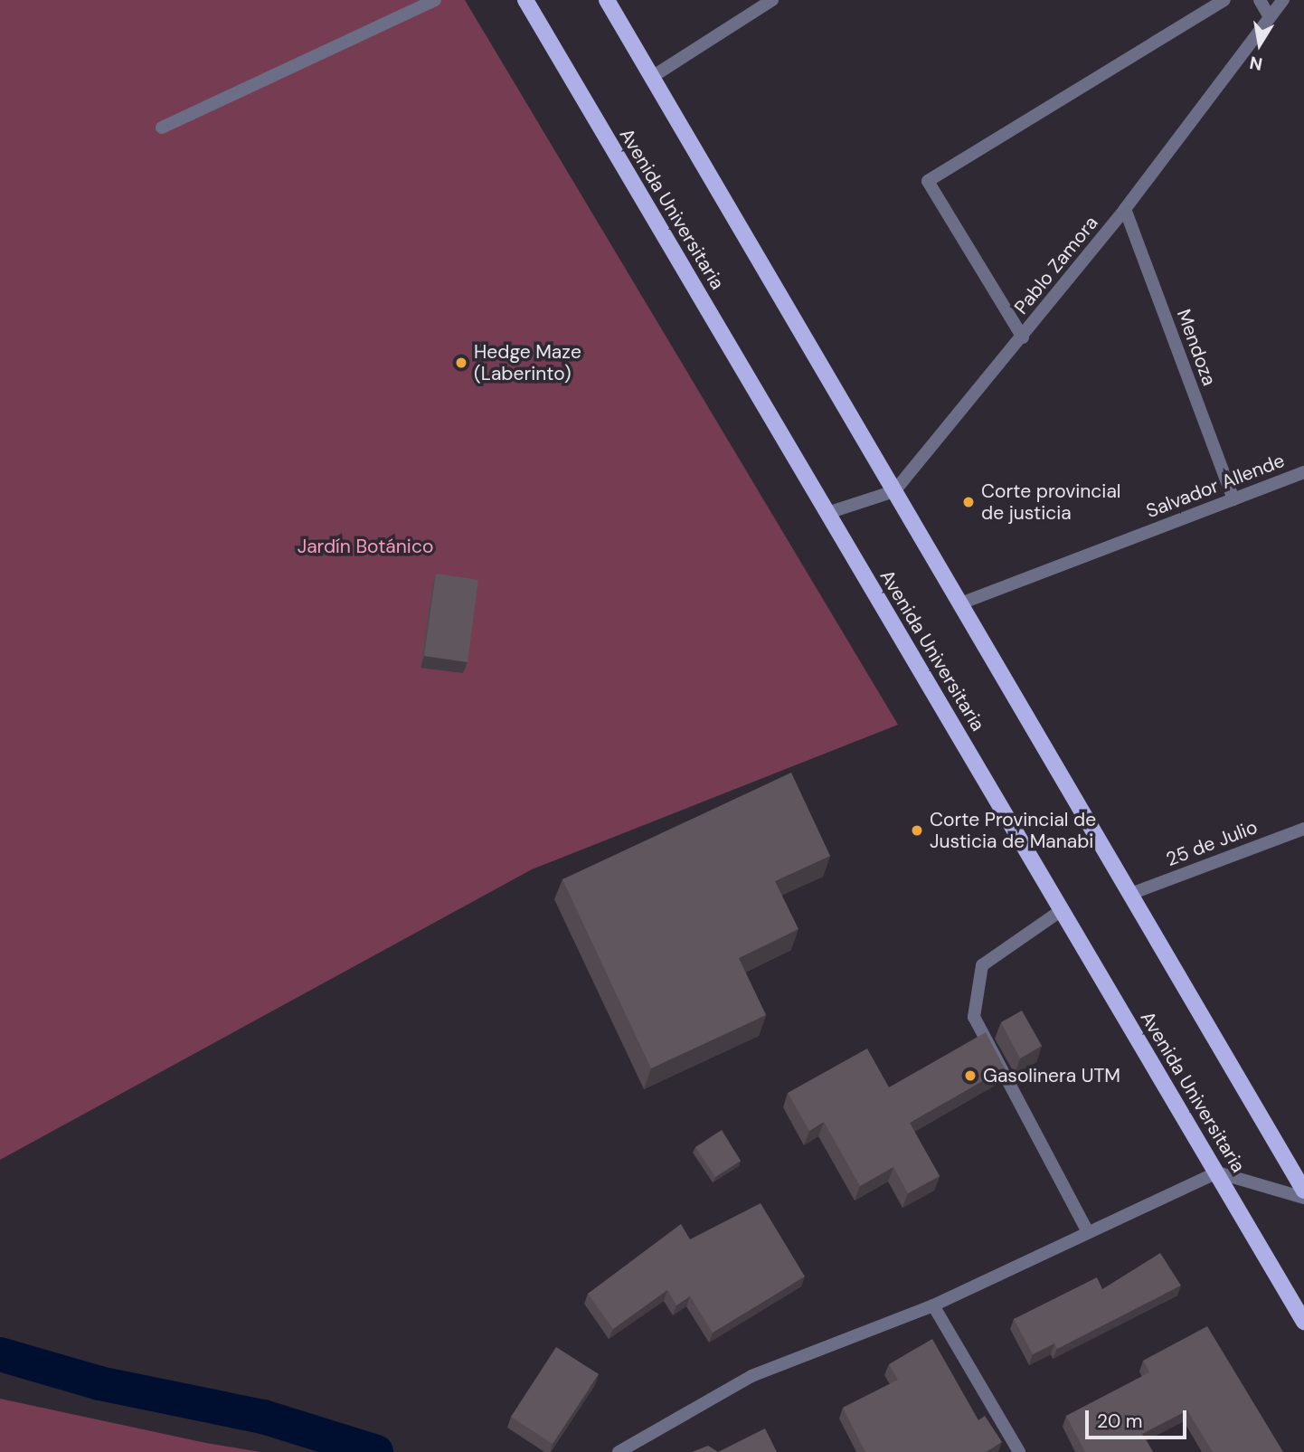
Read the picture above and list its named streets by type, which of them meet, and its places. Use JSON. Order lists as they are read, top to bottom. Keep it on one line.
{"streets":{"main road":["Avenida Universitaria"],"street":["Pablo Zamora","Mendoza","Salvador Allende","25 de Julio"]},"crossings":[["Pablo Zamora","Mendoza"],["Mendoza","Salvador Allende"]],"parks":["Jardín Botánico"],"places":["Hedge Maze (Laberinto)","Corte provincial de justicia","Corte Provincial de Justicia de Manabi","Gasolinera UTM"],"scale_bar":"20 m","north":"bottom"}
